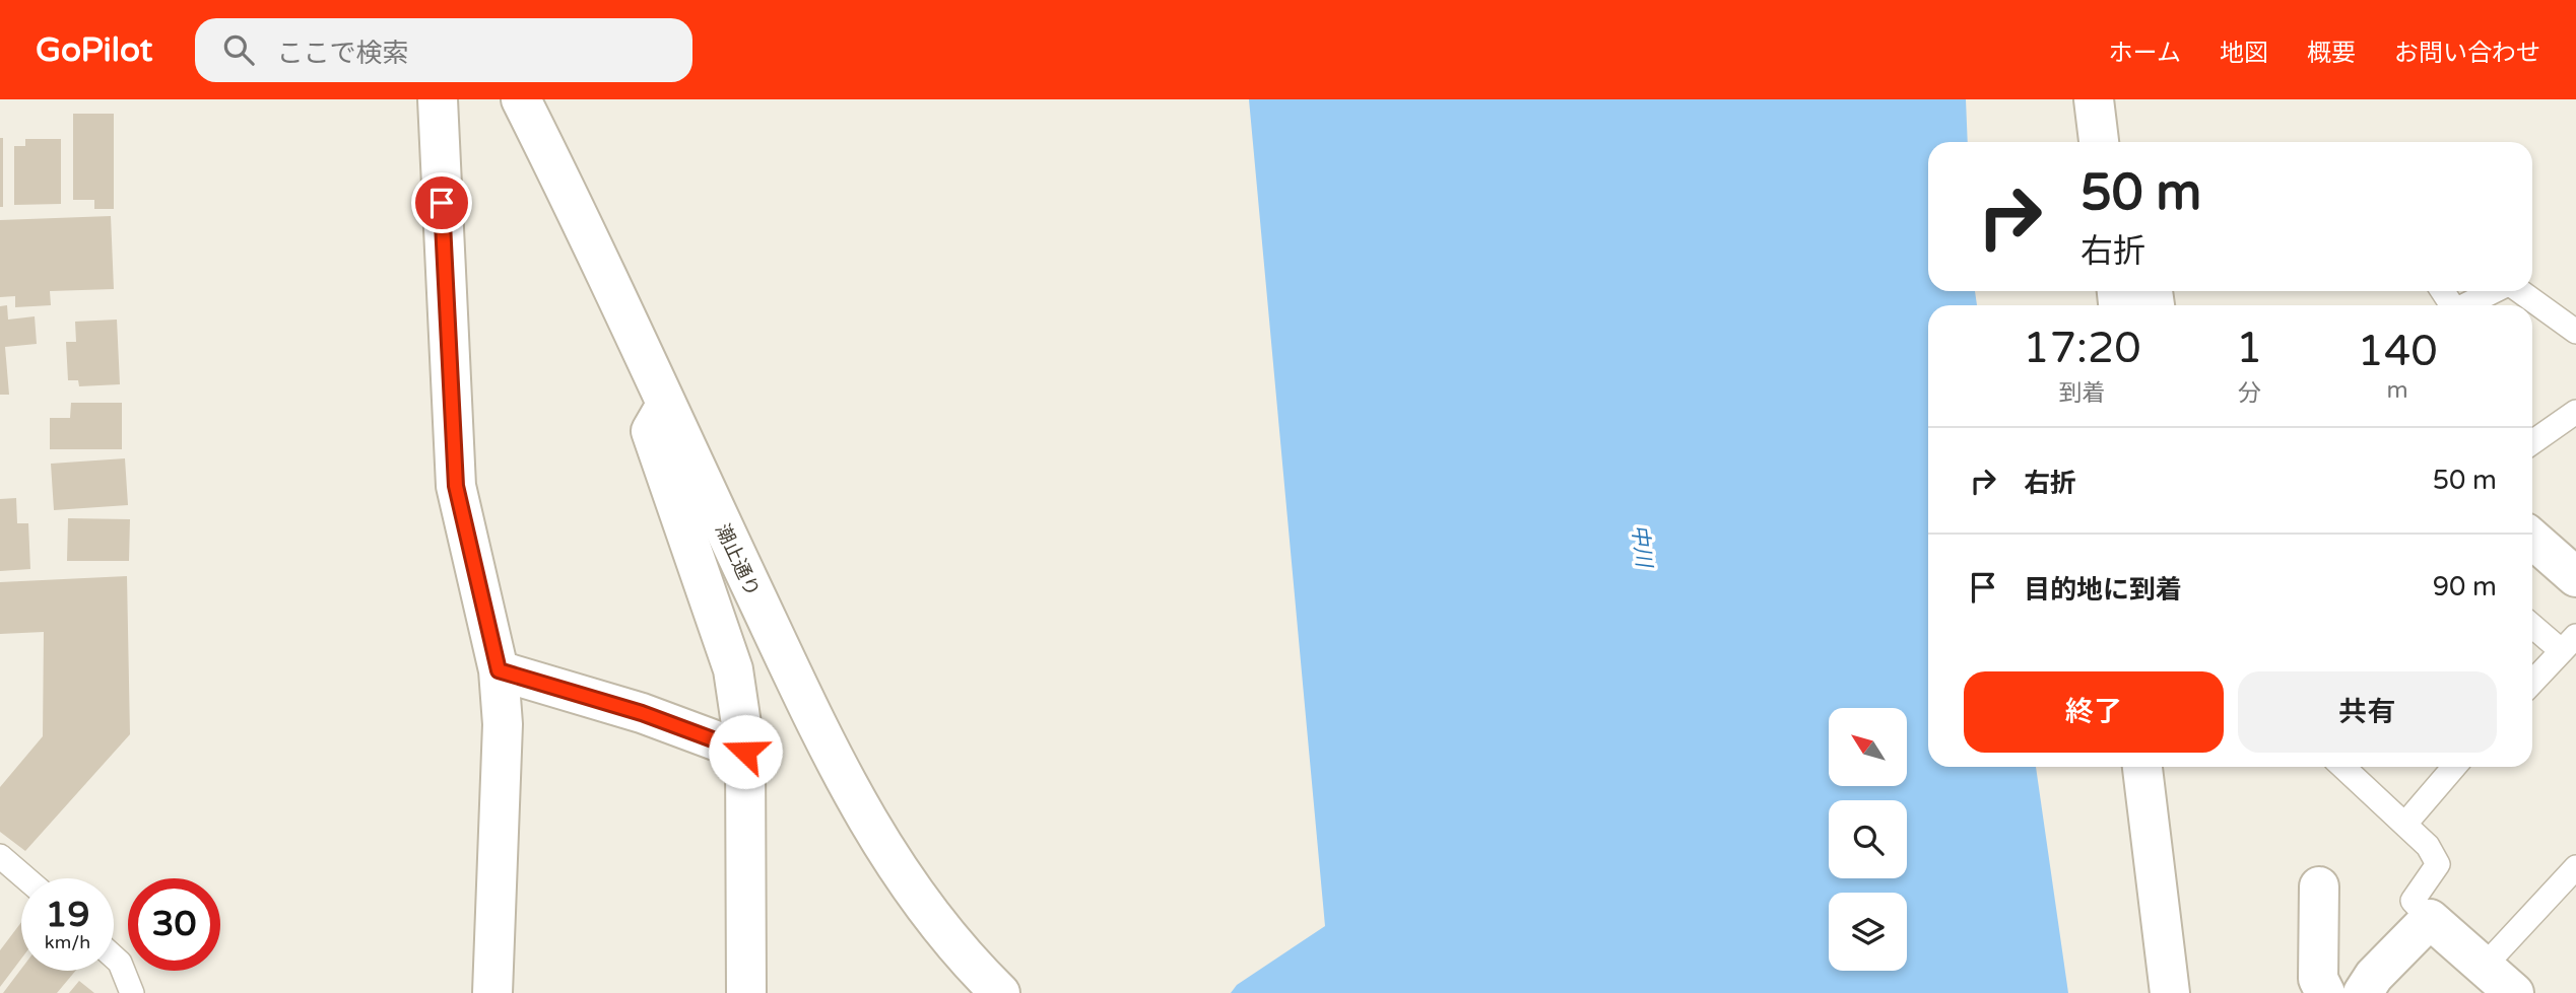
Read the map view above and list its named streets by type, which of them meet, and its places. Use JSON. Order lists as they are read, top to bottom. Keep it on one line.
{"streets":{"street":["潮止通り"]},"water":["中川"],"north":"top left","page":{"header":"GoPilot","search":"ここで検索","nav":["ホーム","地図","概要","お問い合わせ"],"turn":["50 m","右折"],"eta":["17:20","到着","1","分","140","m"],"list":[{"name":"右折","value":"50 m"},{"name":"目的地に到着","value":"90 m"}],"buttons":["終了","共有"],"speed":"19 km/h","limit":"30"}}
